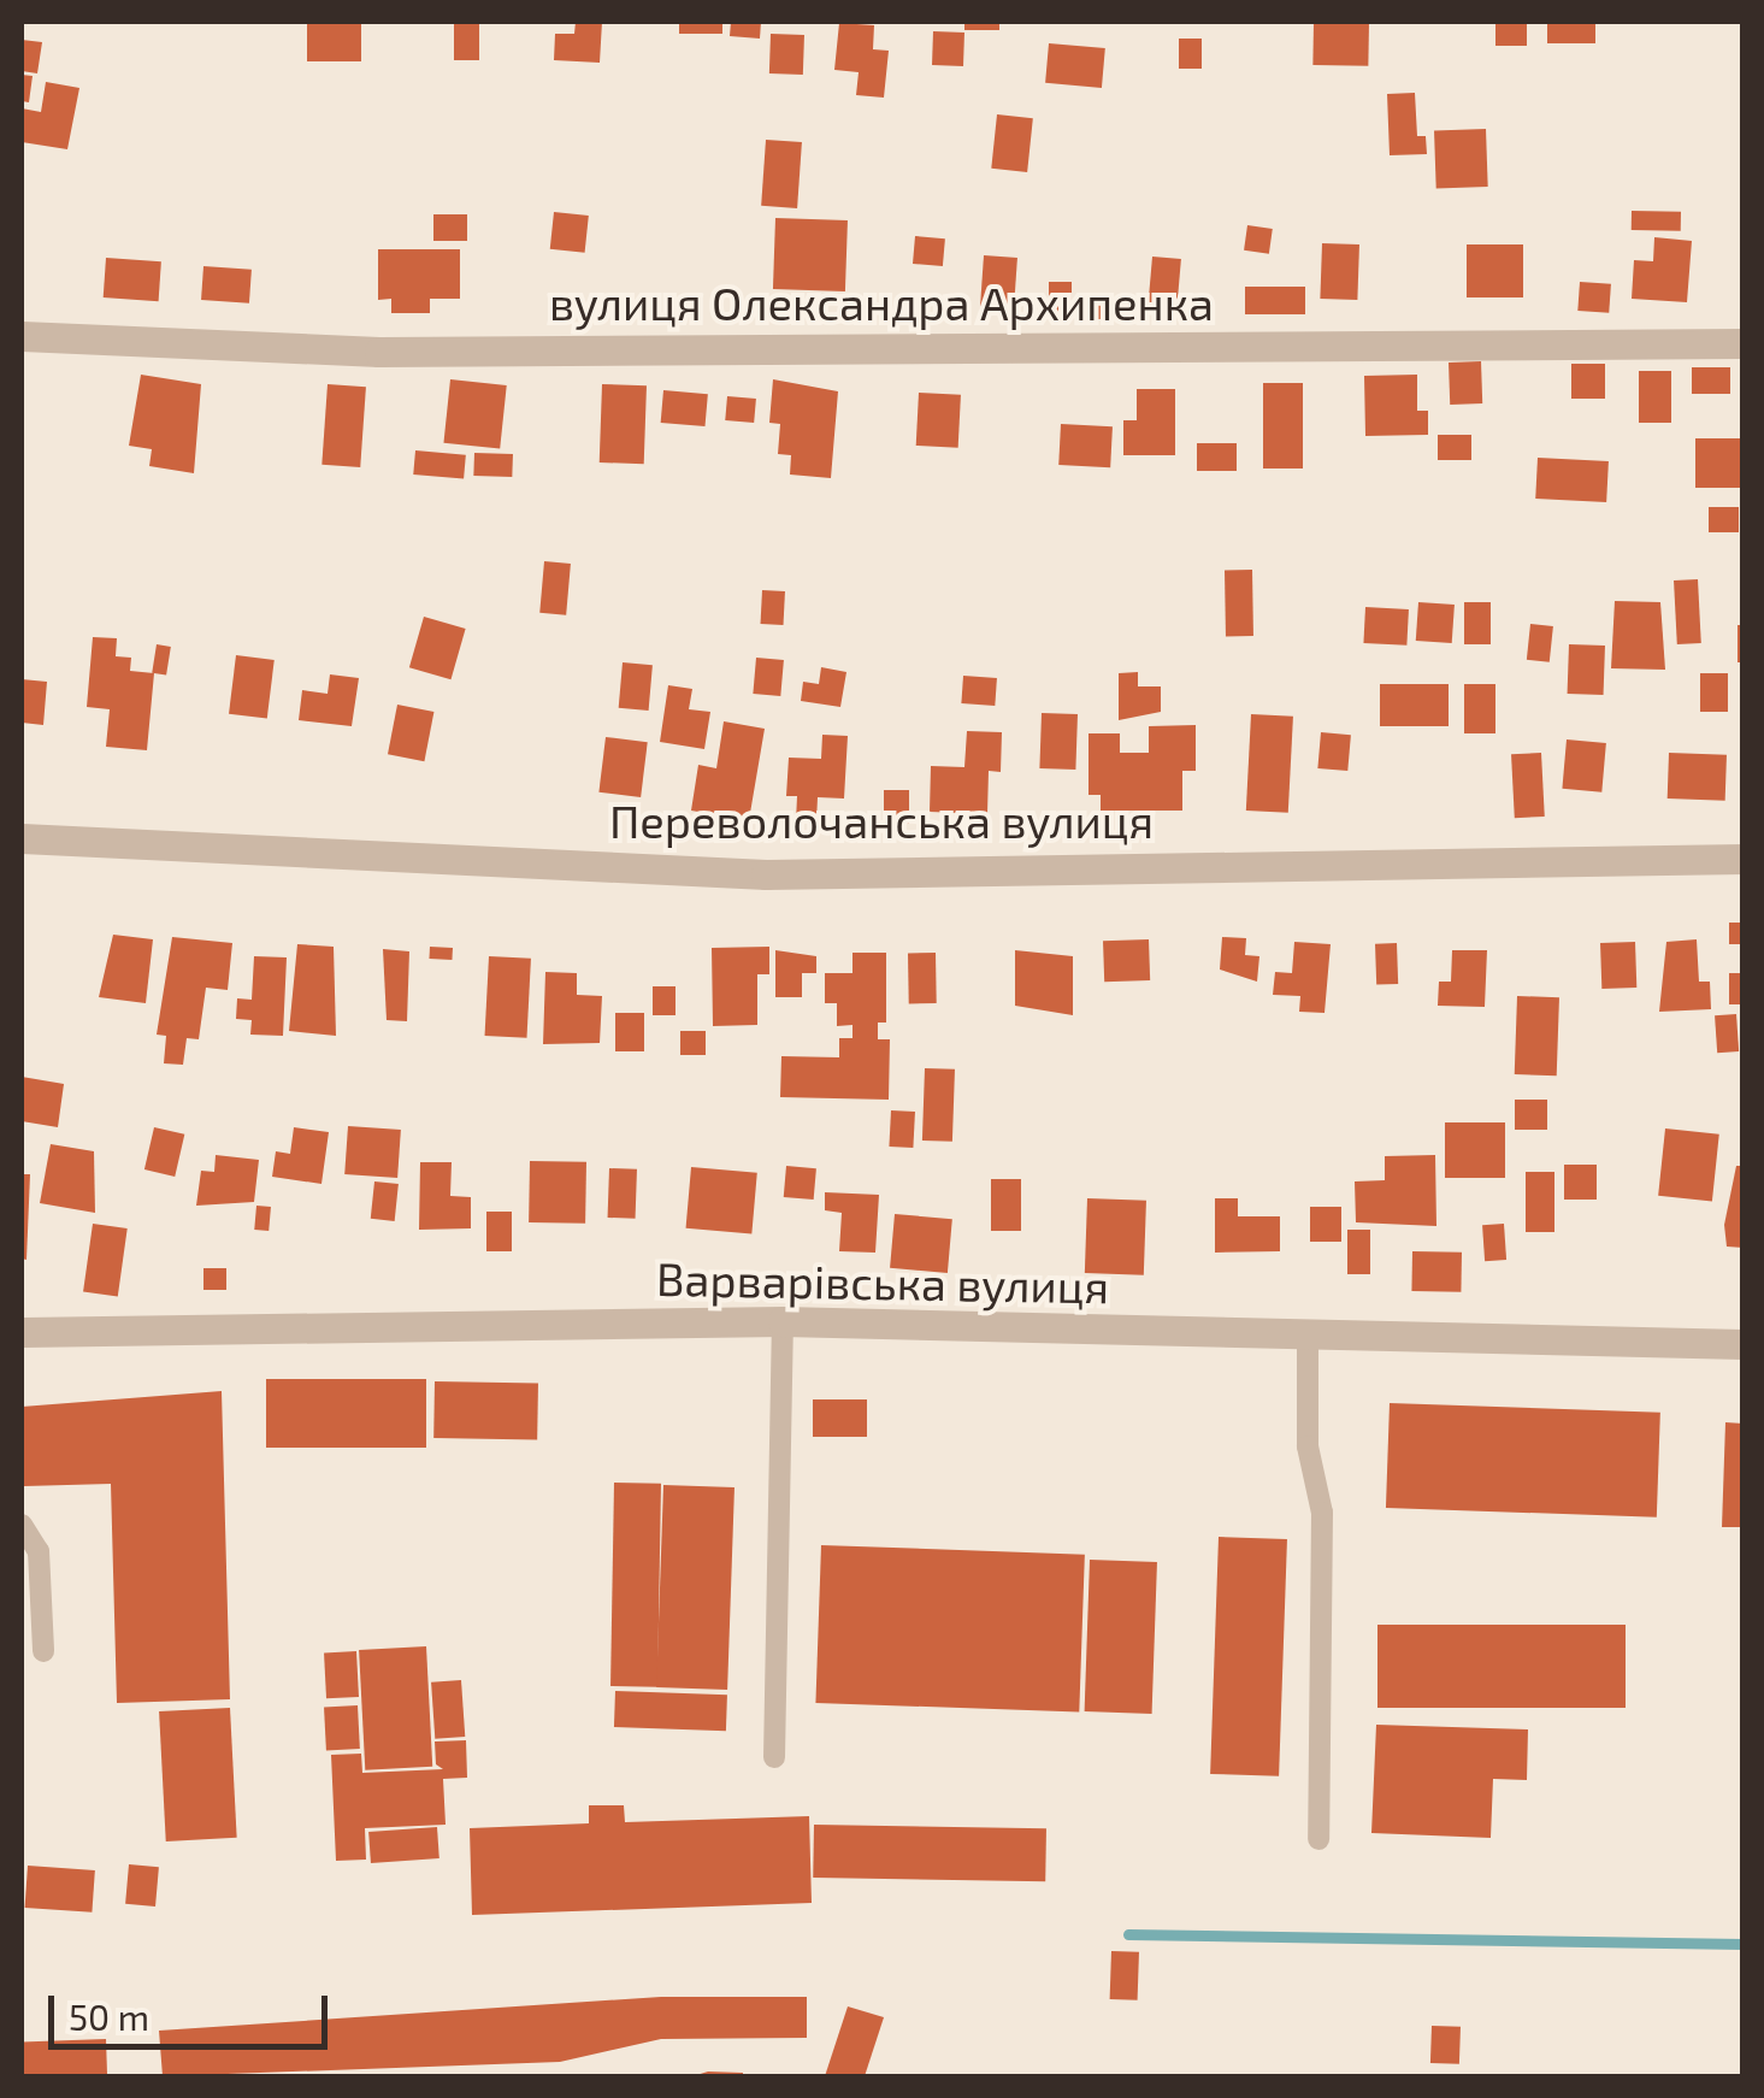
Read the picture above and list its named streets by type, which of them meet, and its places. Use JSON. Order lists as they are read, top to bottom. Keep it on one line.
{"streets":{"street":["вулиця Олександра Архипенка","Переволочанська вулиця","Варварівська вулиця"]},"scale_bar":"50 m"}
